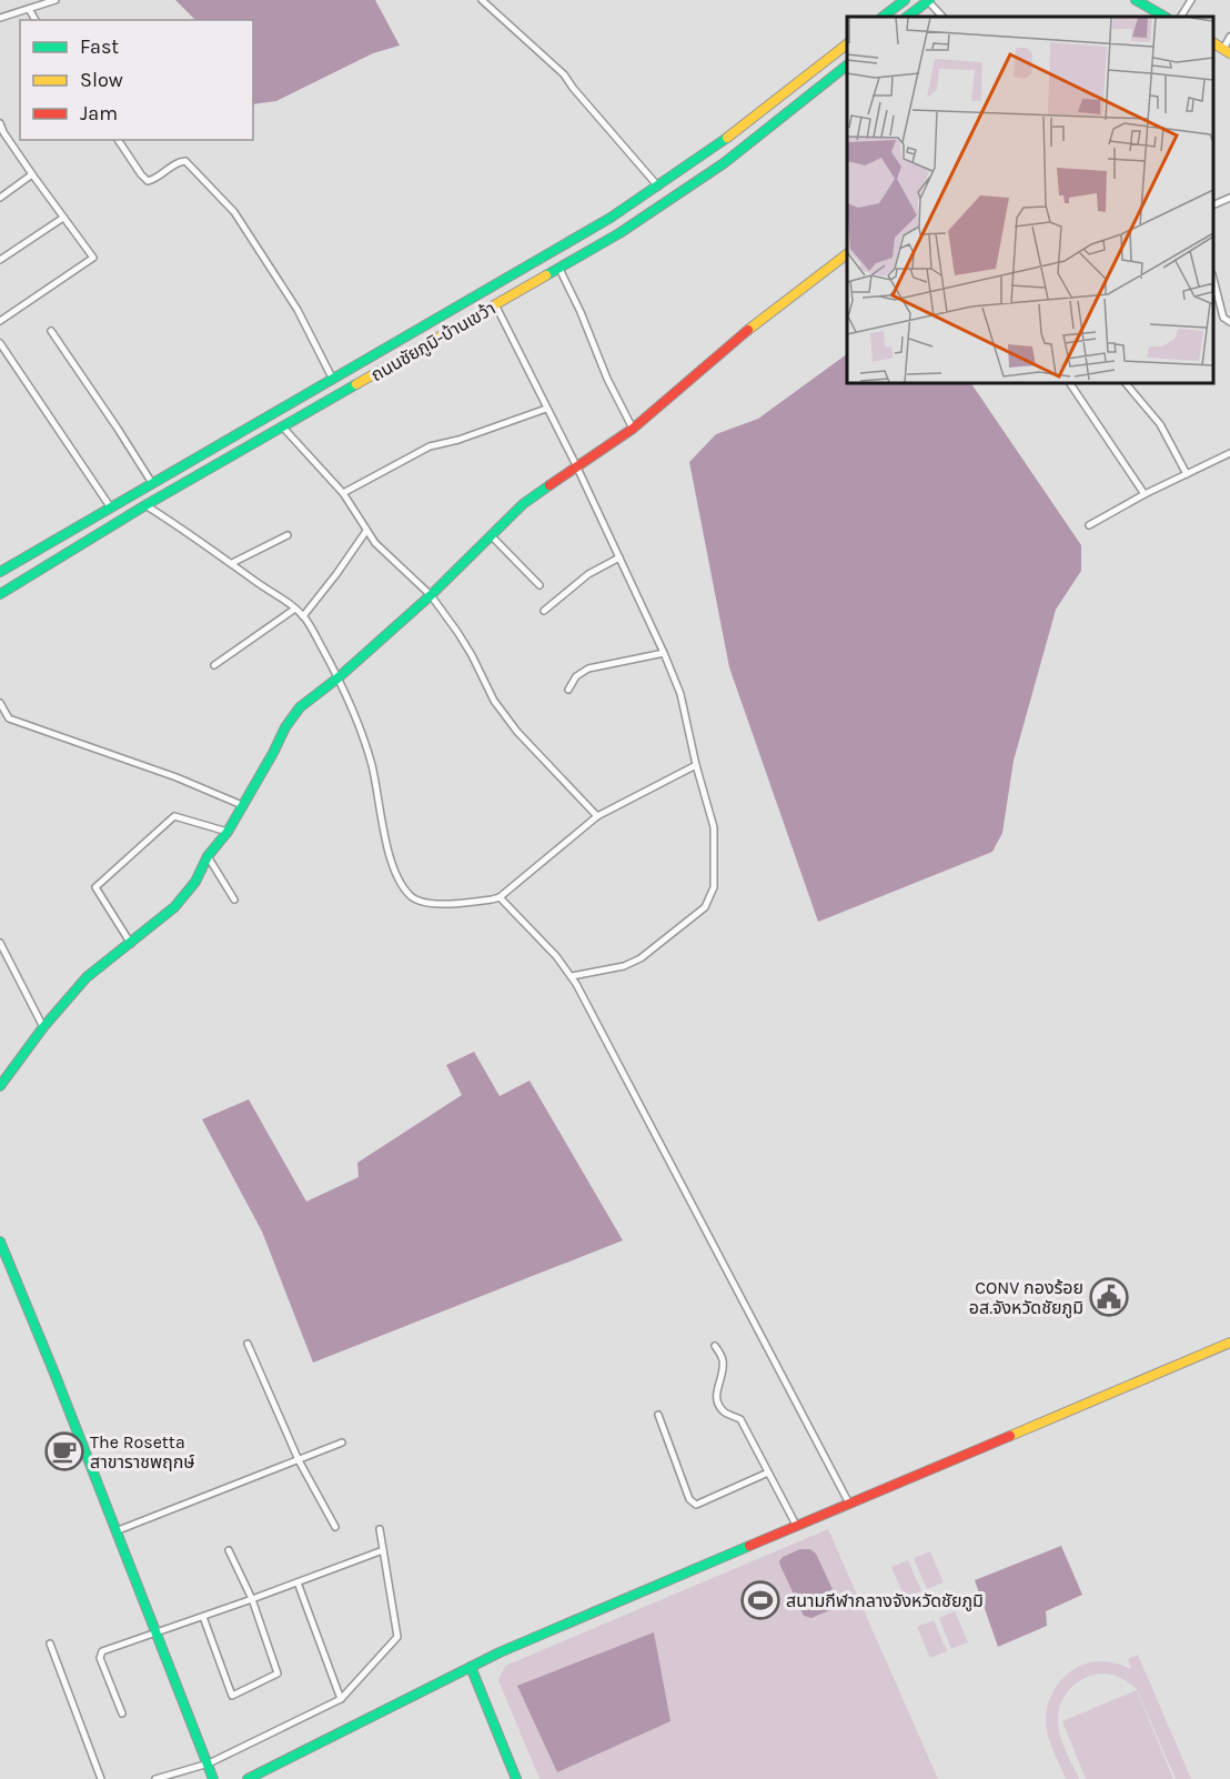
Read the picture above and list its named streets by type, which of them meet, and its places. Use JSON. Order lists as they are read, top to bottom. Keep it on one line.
{"streets":{"street":["ถนนชัยภูมิ-บ้านเขว้า"]},"places":{"public building":["CONV กองร้อย อส.จังหวัดชัยภูมิ"],"cafe":["The Rosetta สาขาราชพฤกษ์"],"sports":["สนามกีฬากลางจังหวัดชัยภูมิ"]},"legend":["Fast","Slow","Jam"]}
